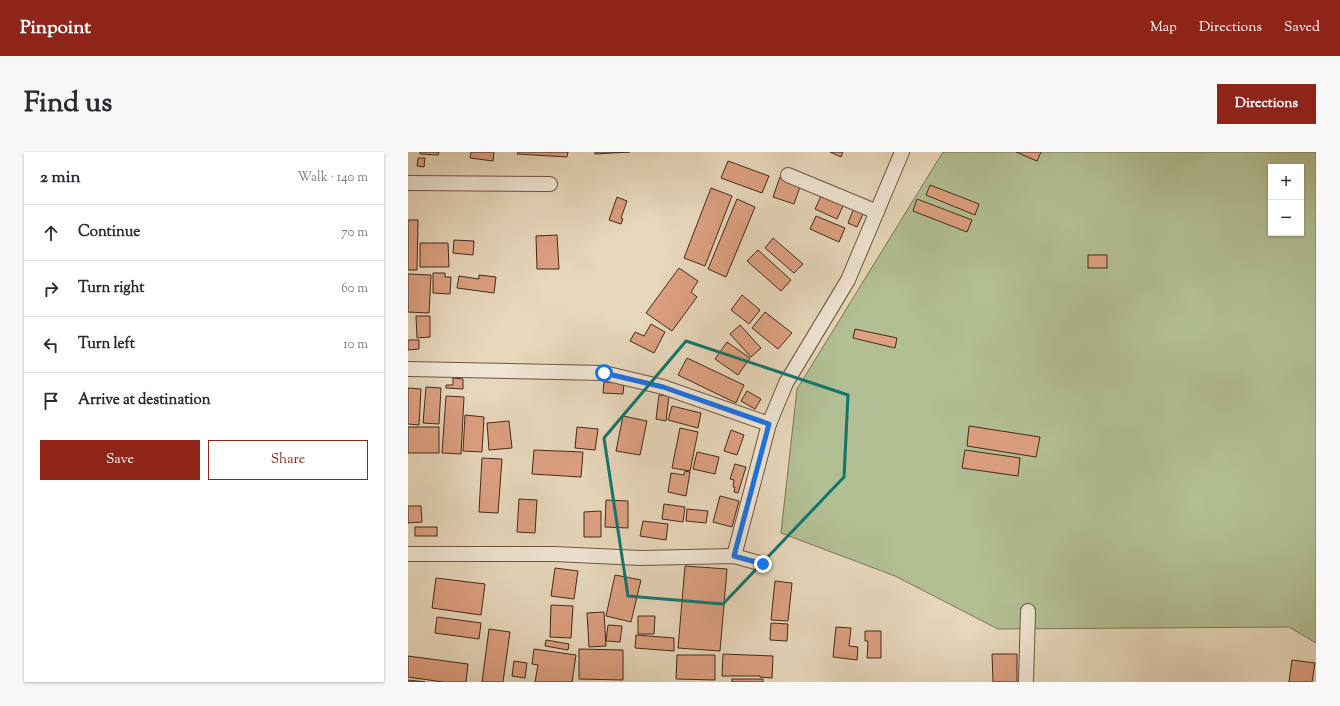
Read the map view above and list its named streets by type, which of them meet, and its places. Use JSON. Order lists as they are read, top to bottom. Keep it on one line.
{"page":{"header":"Pinpoint","nav":["Map","Directions","Saved"],"title":"Find us","buttons":["Directions",["Save","Share"]],"heading":["2 min","Walk · 140 m"],"map_buttons":["+","−"],"list":[["Continue","70 m"],["Turn right","60 m"],["Turn left","10 m"],"Arrive at destination"]}}
